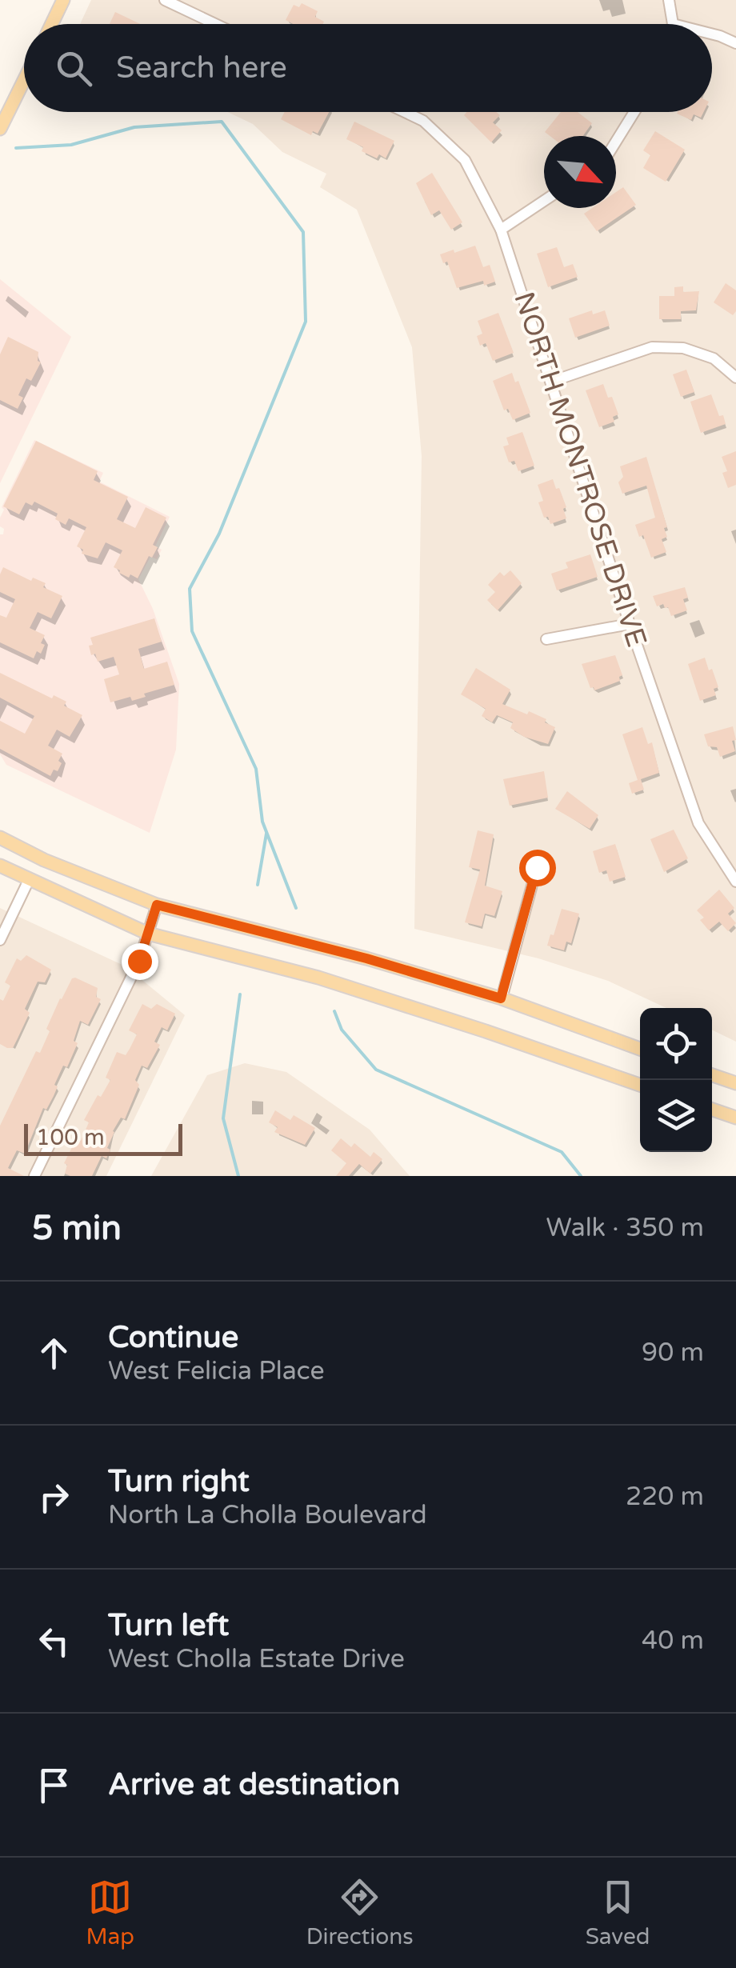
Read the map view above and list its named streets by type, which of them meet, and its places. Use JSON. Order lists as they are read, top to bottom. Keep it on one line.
{"streets":{"street":["NORTH MONTROSE DRIVE"]},"scale_bar":"100 m","north":"bottom right","page":{"search":"Search here","scale":"100 m","heading":["5 min","Walk · 350 m"],"list":[["Continue","West Felicia Place","90 m"],["Turn right","North La Cholla Boulevard","220 m"],["Turn left","West Cholla Estate Drive","40 m"],"Arrive at destination"],"nav":["Map","Directions","Saved"]}}
